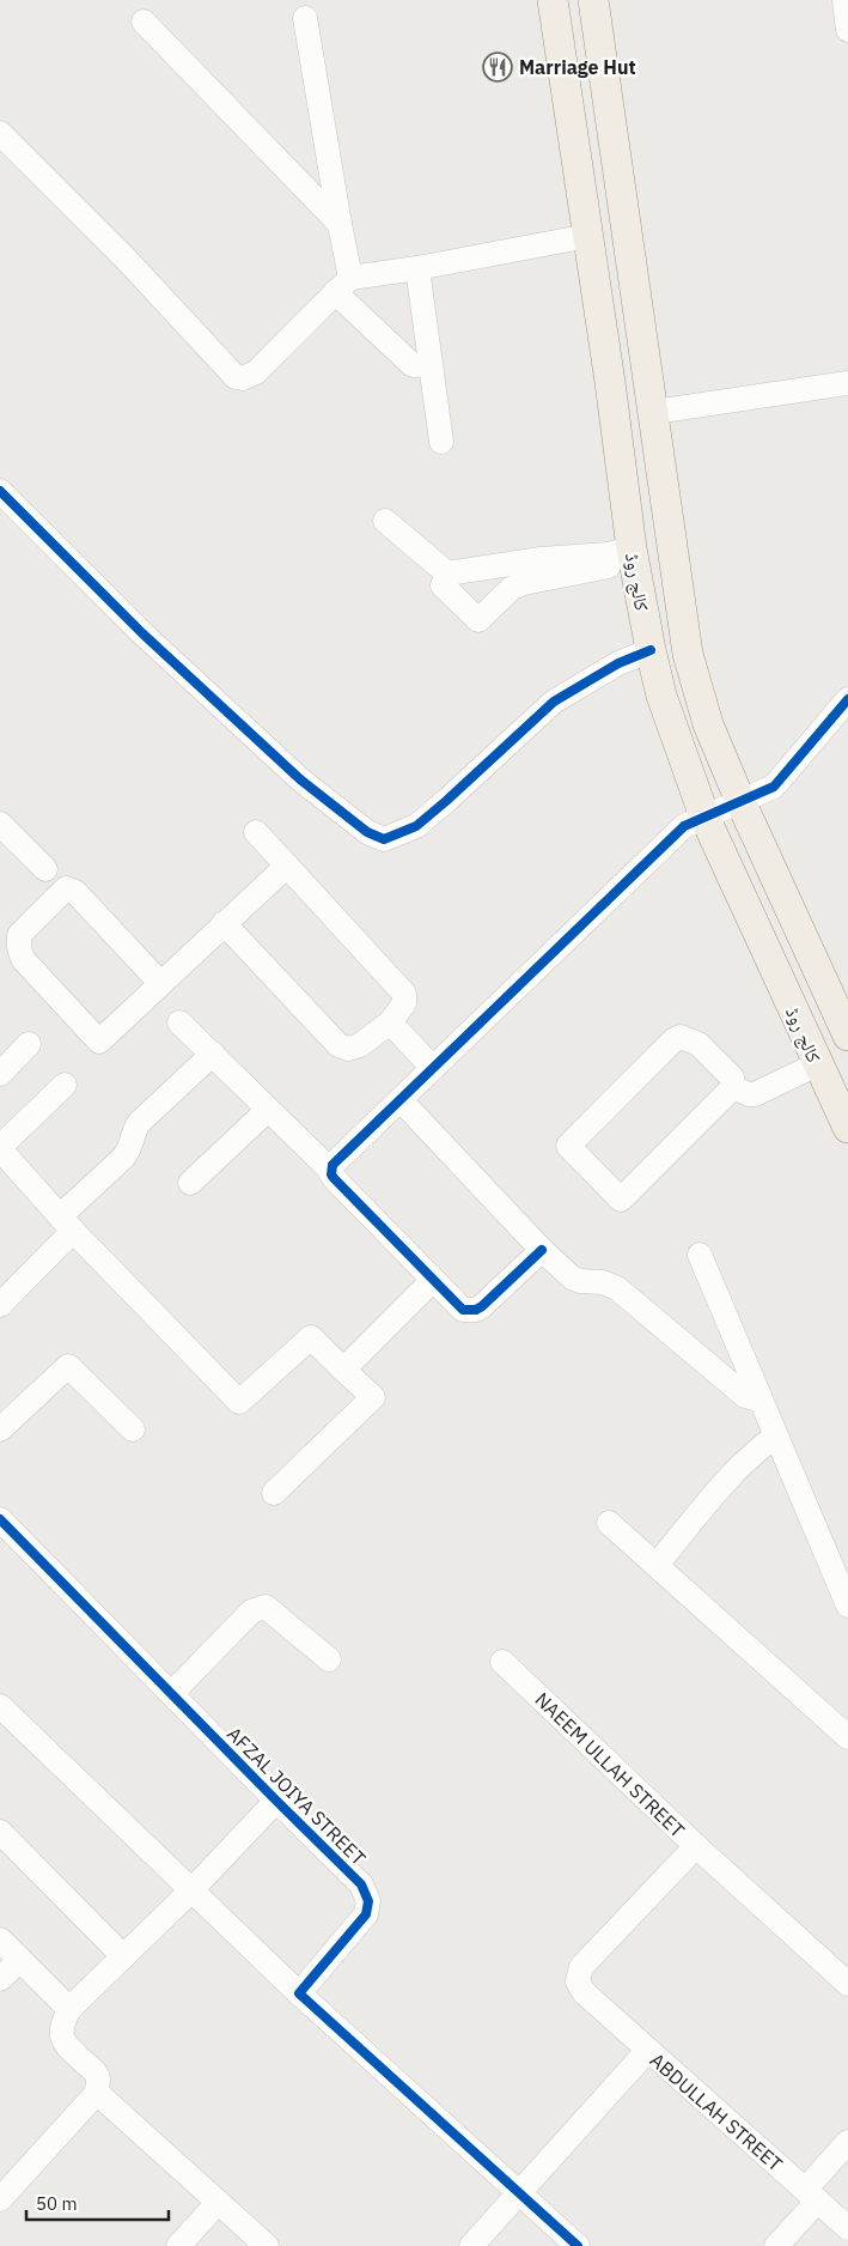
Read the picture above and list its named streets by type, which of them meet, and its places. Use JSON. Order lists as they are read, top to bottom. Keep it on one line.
{"streets":{"main road":["کالج روڈ"],"street":["NAEEM ULLAH STREET","AFZAL JOIYA STREET","ABDULLAH STREET"]},"crossings":[["NAEEM ULLAH STREET","ABDULLAH STREET"]],"places":{"restaurant":["Marriage Hut"]},"scale_bar":"50 m"}
